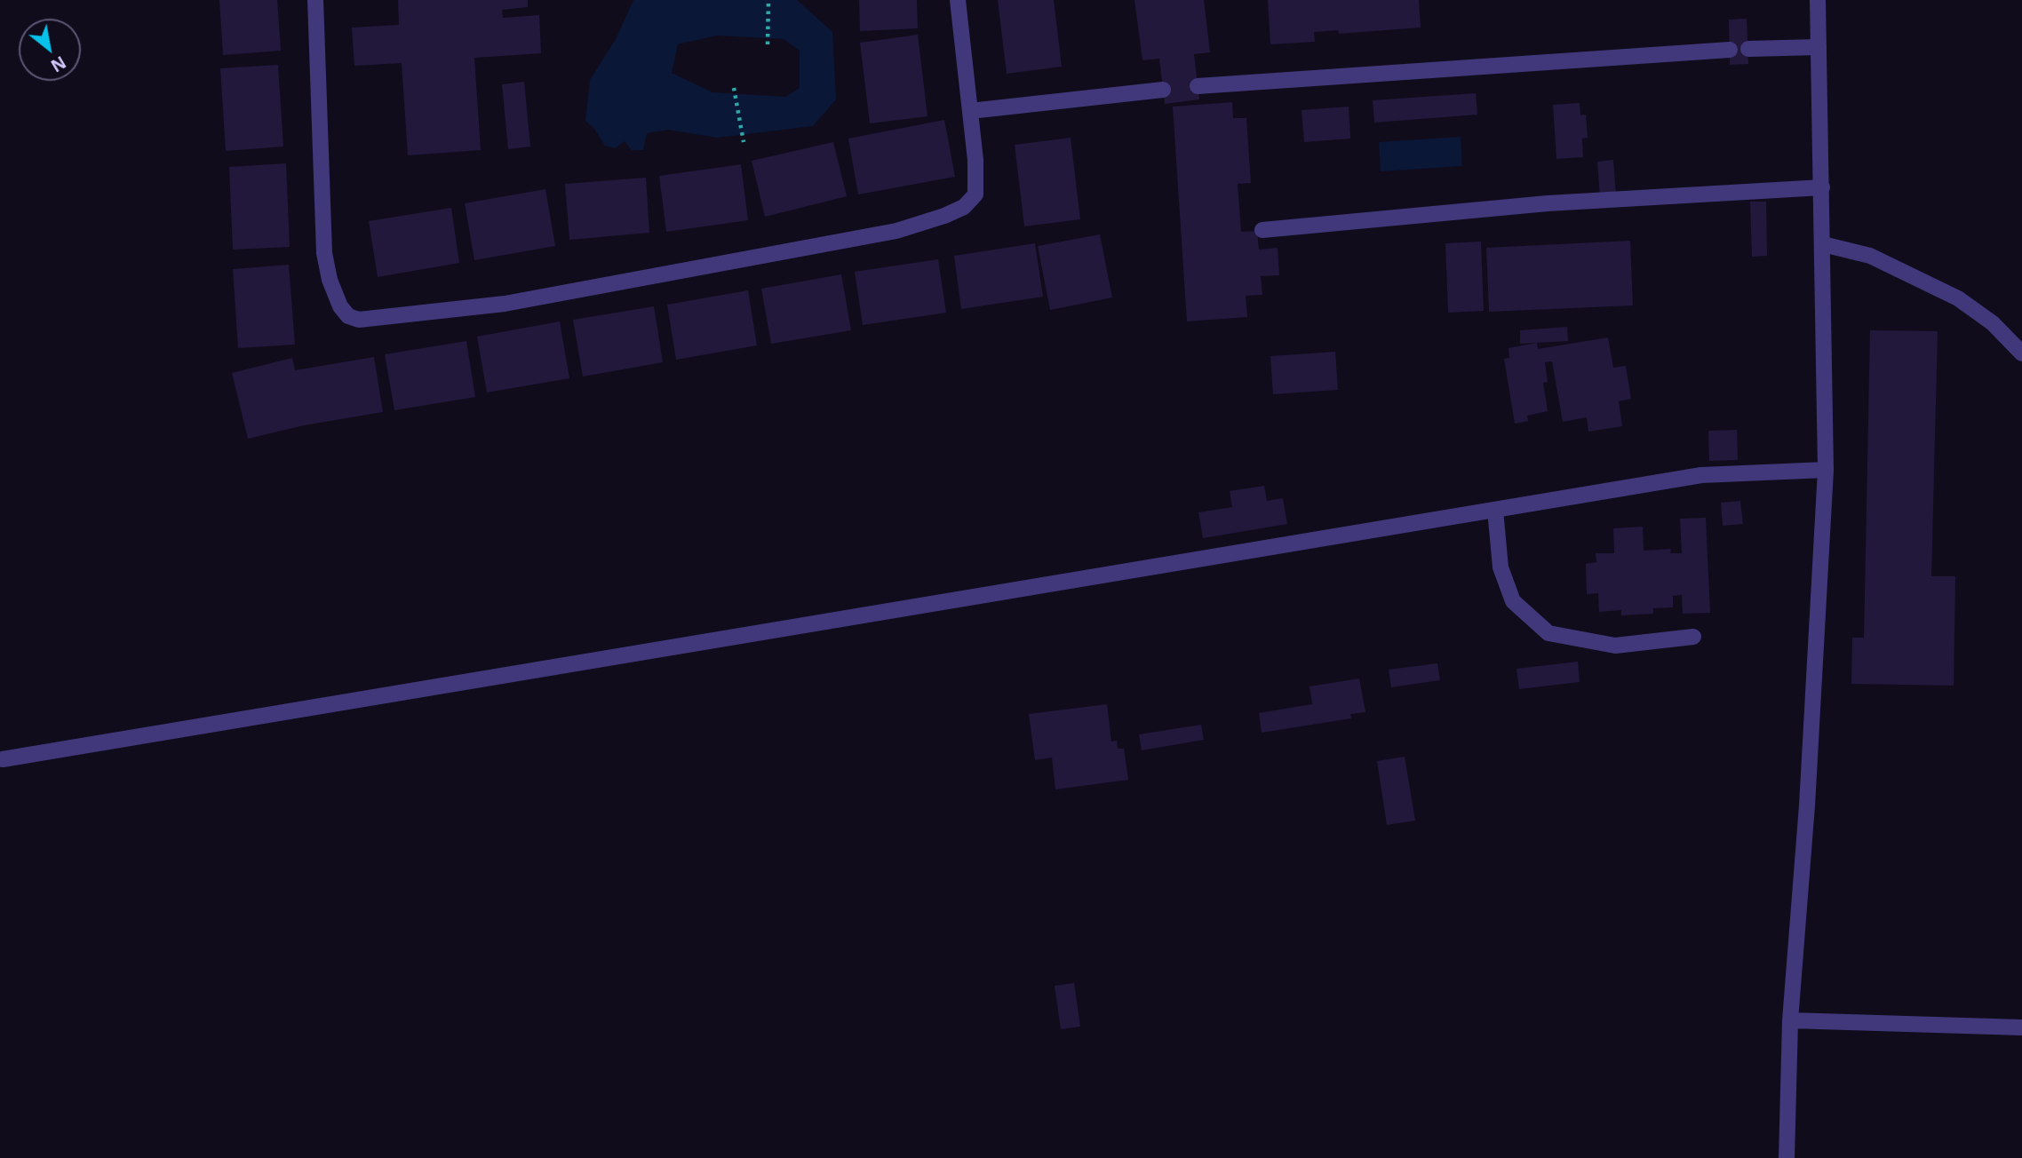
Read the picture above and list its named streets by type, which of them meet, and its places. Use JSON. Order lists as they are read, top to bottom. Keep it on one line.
{"north":"bottom right"}
